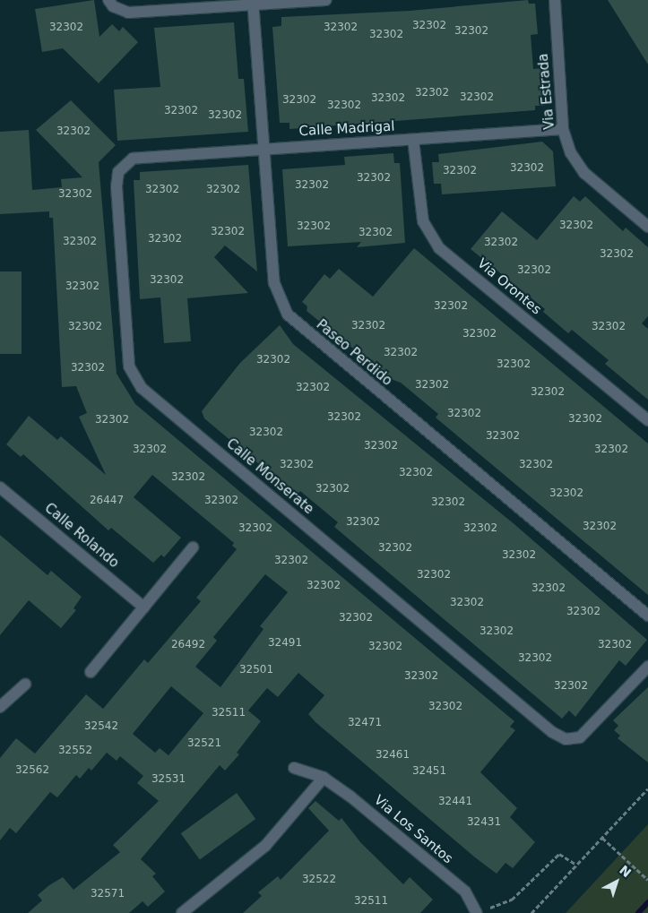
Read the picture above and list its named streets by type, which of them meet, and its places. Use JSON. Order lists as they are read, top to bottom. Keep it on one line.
{"streets":{"street":["Via Estrada","Calle Madrigal","Via Orontes","Paseo Perdido","Calle Monserate","Calle Rolando","Via Los Santos"]},"crossings":[["Via Estrada","Calle Madrigal"],["Calle Madrigal","Via Orontes"],["Calle Madrigal","Paseo Perdido"],["Calle Madrigal","Calle Monserate"]],"house_numbers":["32302","32302","32302","32302","32302","32302","32302","32302","32302","32302","32302","32302","32302","32302","32302","32302","32302","32302","32302","32302","32302","32302","32302","32302","32302","32302","32302","32302","32302","32302","32302","32302","32302","32302","32302","32302","32302","32302","32302","32302","32302","32302","32302","32302","32302","32302","32302","32302","32302","32302","32302","32302","32302","32302","32302","32302","32302","32302","26447","32302","32302","32302","32302","32302","32302","32302","32302","32302","32302","32302","32302","32302","32302","32302","32302","32491","26492","32302","32302","32302","32501","32302","32302","32302","32511","32471","32542","32521","32552","32461","32562","32451","32531","32441","32431","32522","32571","32511"],"north":"top right"}
